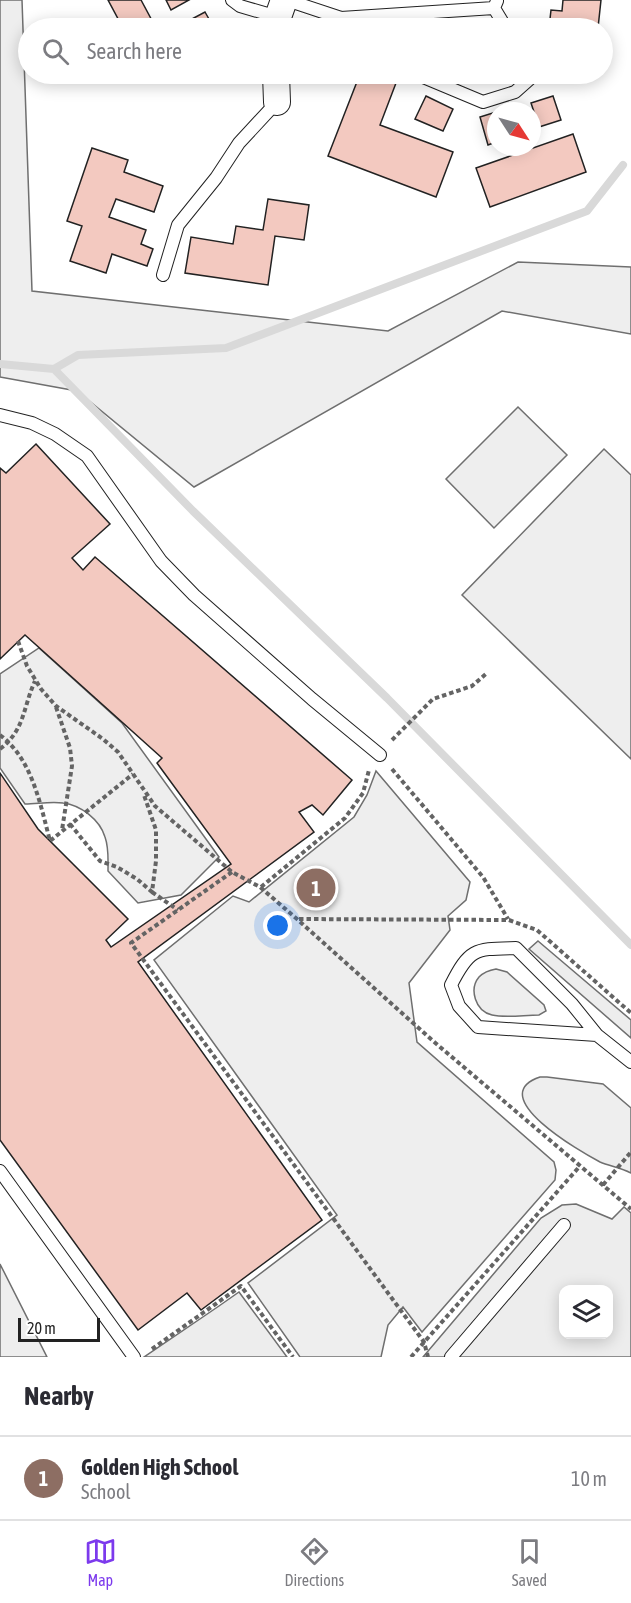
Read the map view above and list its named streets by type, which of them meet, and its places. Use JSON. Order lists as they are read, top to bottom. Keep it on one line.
{"scale_bar":"20 m","north":"bottom right","page":{"search":"Search here","pins":"1","scale":"20 m","heading":"Nearby","list":[{"mark":"1","name":"Golden High School","note":"School","value":"10 m"}],"nav":["Map","Directions","Saved"]}}
